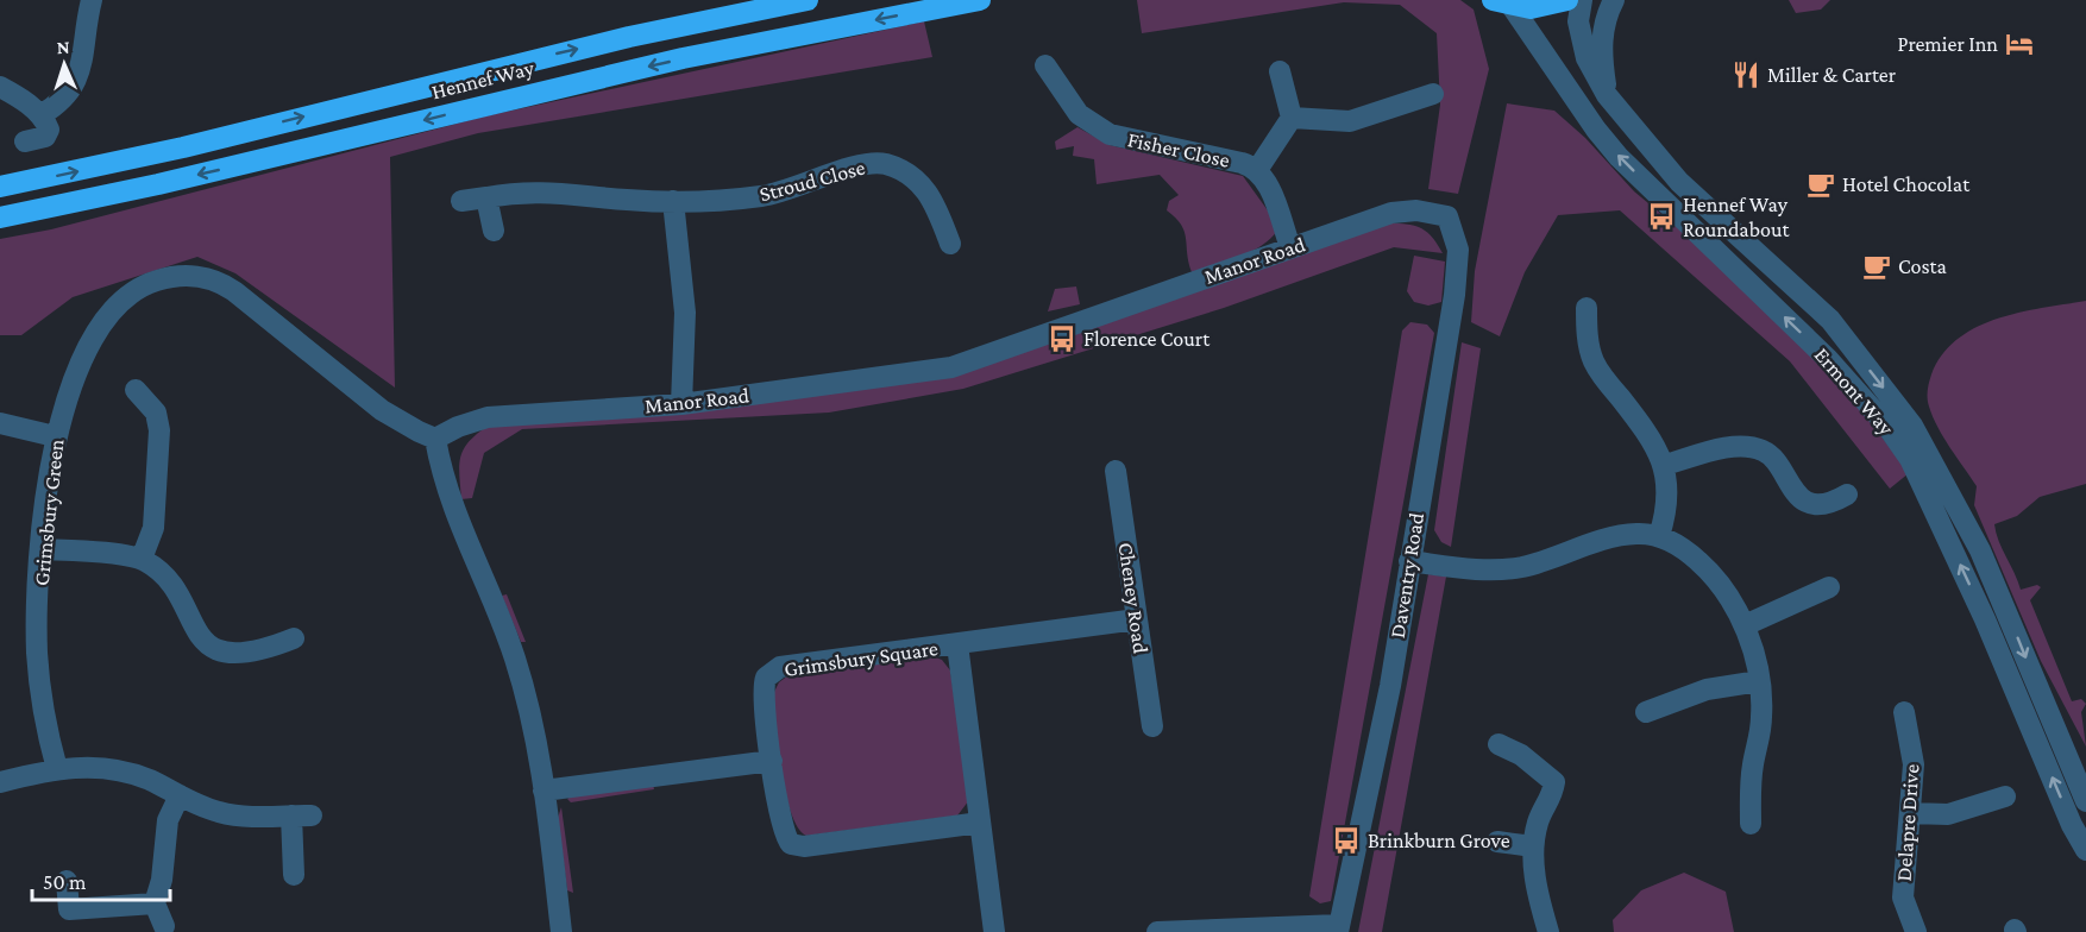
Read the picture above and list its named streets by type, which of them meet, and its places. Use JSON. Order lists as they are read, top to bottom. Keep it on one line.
{"streets":{"highway":["Hennef Way"],"street":["Fisher Close","Stroud Close","Manor Road","Ermont Way","Grimsbury Green","Daventry Road","Cheney Road","Grimsbury Square","Delapre Drive"]},"crossings":[["Fisher Close","Manor Road"],["Manor Road","Grimsbury Green"],["Manor Road","Daventry Road"],["Cheney Road","Grimsbury Square"]],"places":{"hotel":["Premier Inn"],"restaurant":["Miller & Carter"],"cafe":["Hotel Chocolat","Costa"],"bus stop":["Hennef Way Roundabout","Florence Court","Brinkburn Grove"]},"scale_bar":"50 m","north":"top"}
